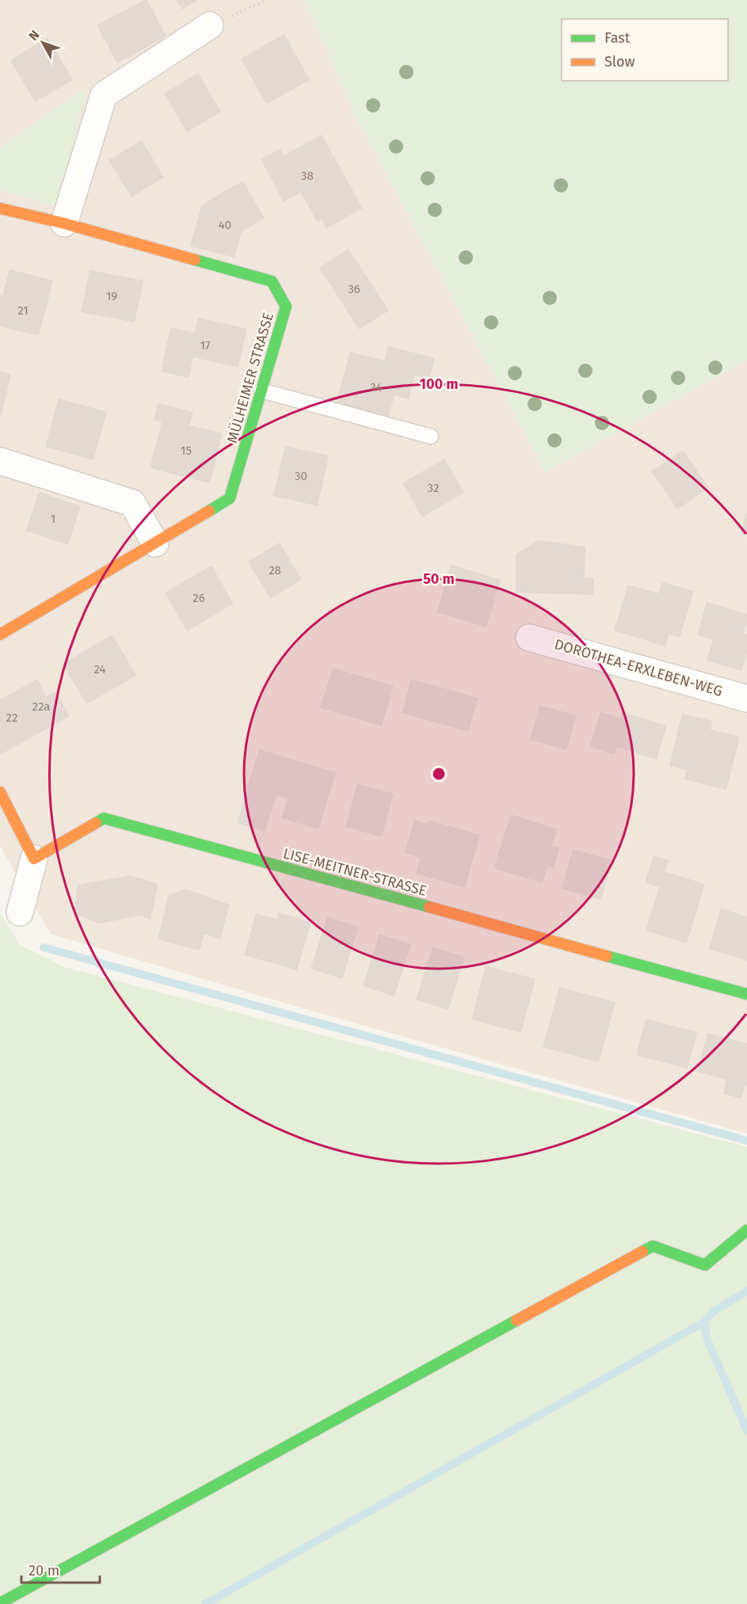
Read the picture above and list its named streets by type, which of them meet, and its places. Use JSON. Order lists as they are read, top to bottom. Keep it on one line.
{"streets":{"street":["MÜLHEIMER STRASSE","DOROTHEA-ERXLEBEN-WEG","LISE-MEITNER-STRASSE"]},"house_numbers":["38","40","36","19","21","17","34","15","30","32","1","28","26","24","22a","22"],"legend":["Fast","Slow"],"scale_bar":"20 m","north":"top left","rings":["100 m","50 m"]}
